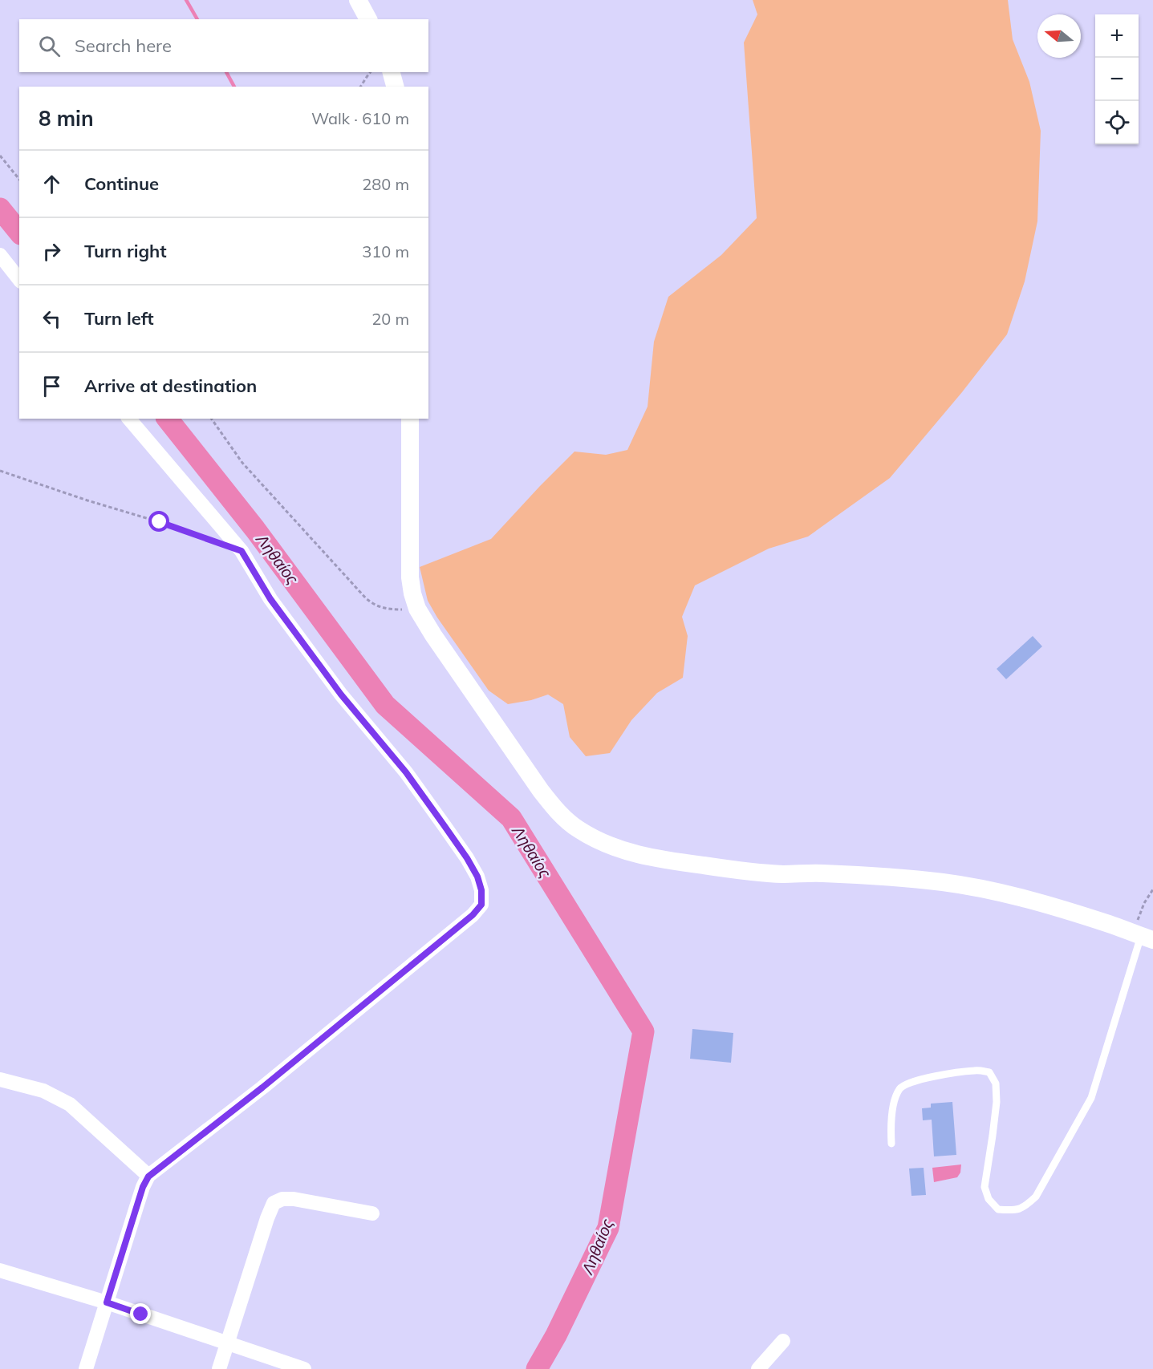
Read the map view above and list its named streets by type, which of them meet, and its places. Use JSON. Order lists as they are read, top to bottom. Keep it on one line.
{"water":["Ληθαίος"],"north":"left","page":{"map_buttons":["+","−"],"search":"Search here","heading":["8 min","Walk · 610 m"],"list":[["Continue","280 m"],["Turn right","310 m"],["Turn left","20 m"],"Arrive at destination"]}}
